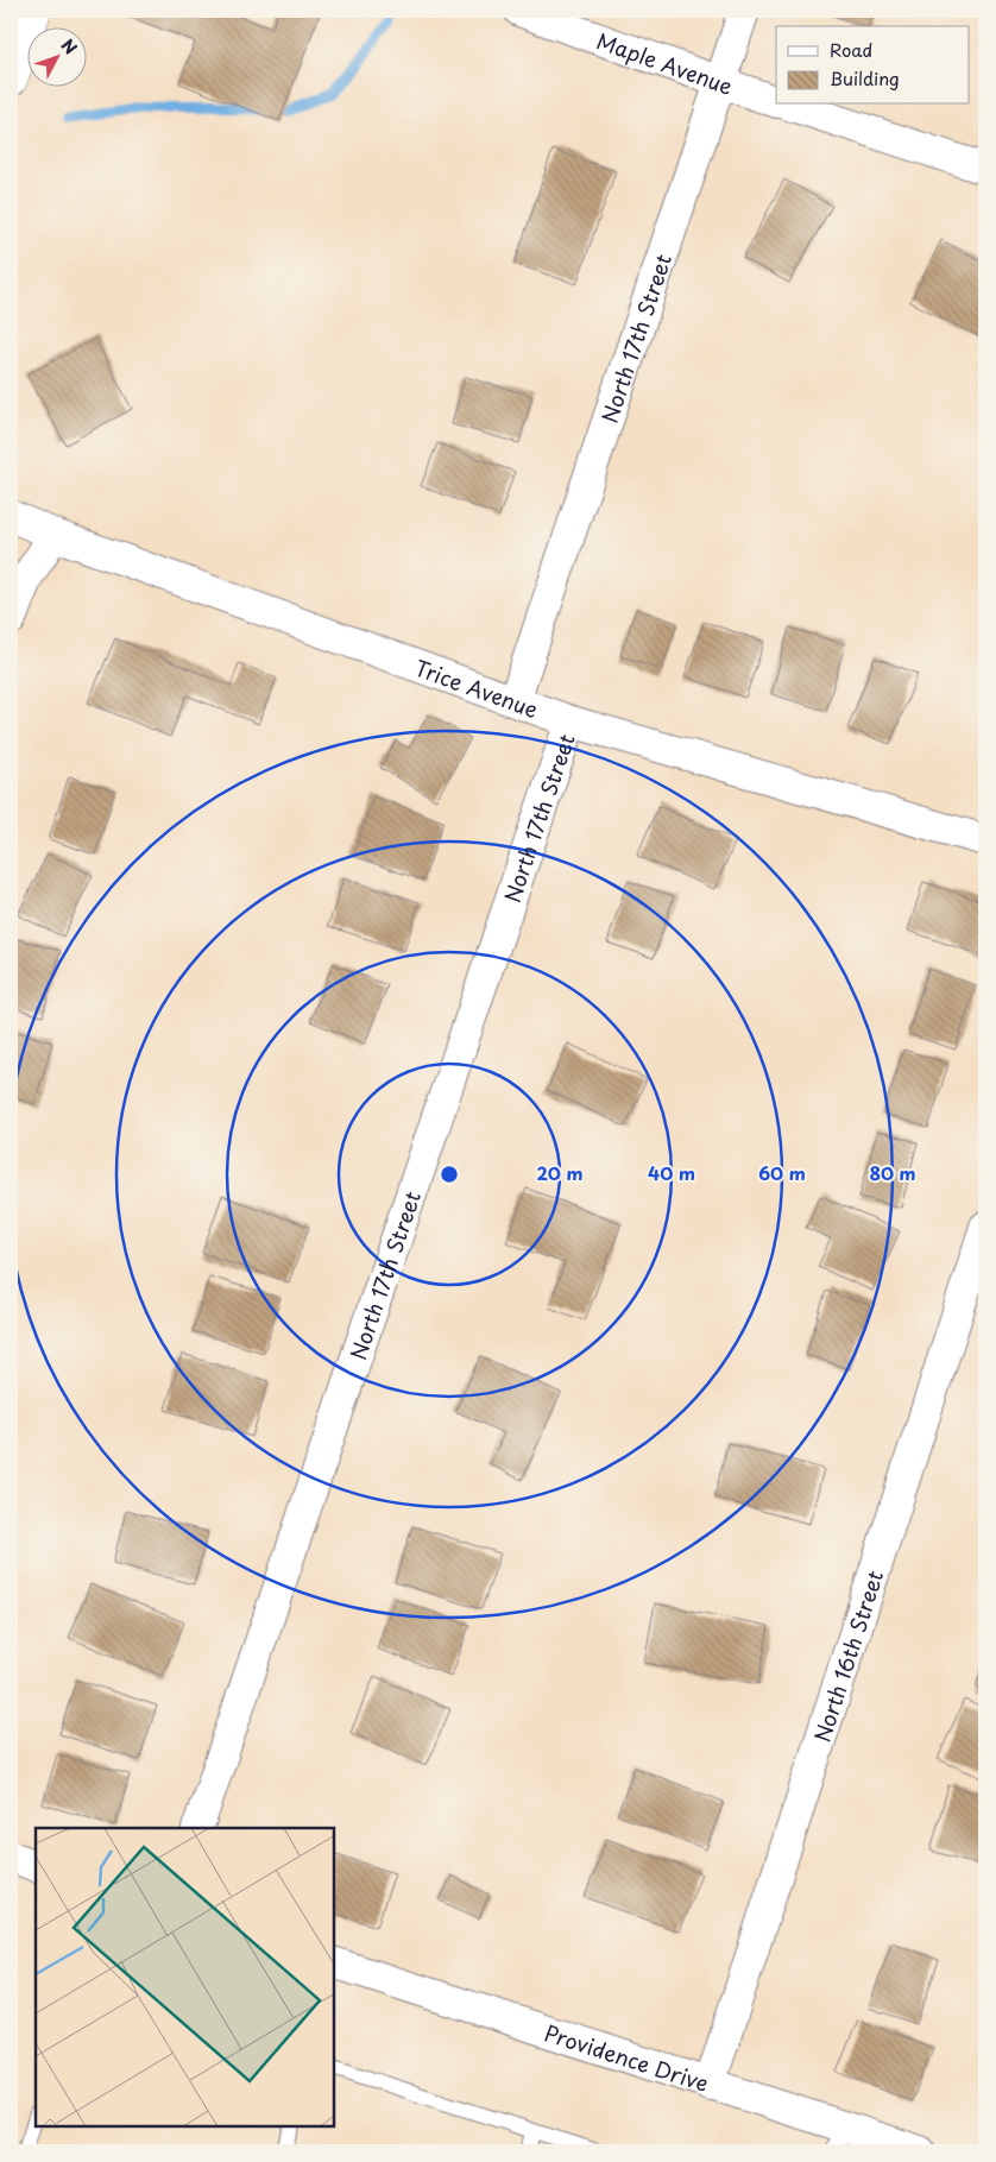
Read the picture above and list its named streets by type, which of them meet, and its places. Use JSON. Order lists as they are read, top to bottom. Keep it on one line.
{"streets":{"street":["Maple Avenue","North 17th Street","Trice Avenue","North 16th Street","Providence Drive"]},"crossings":[["Maple Avenue","North 17th Street"],["North 17th Street","Trice Avenue"],["North 16th Street","Providence Drive"]],"legend":["Road","Building"],"north":"top right","rings":["20 m","40 m","60 m","80 m"]}
